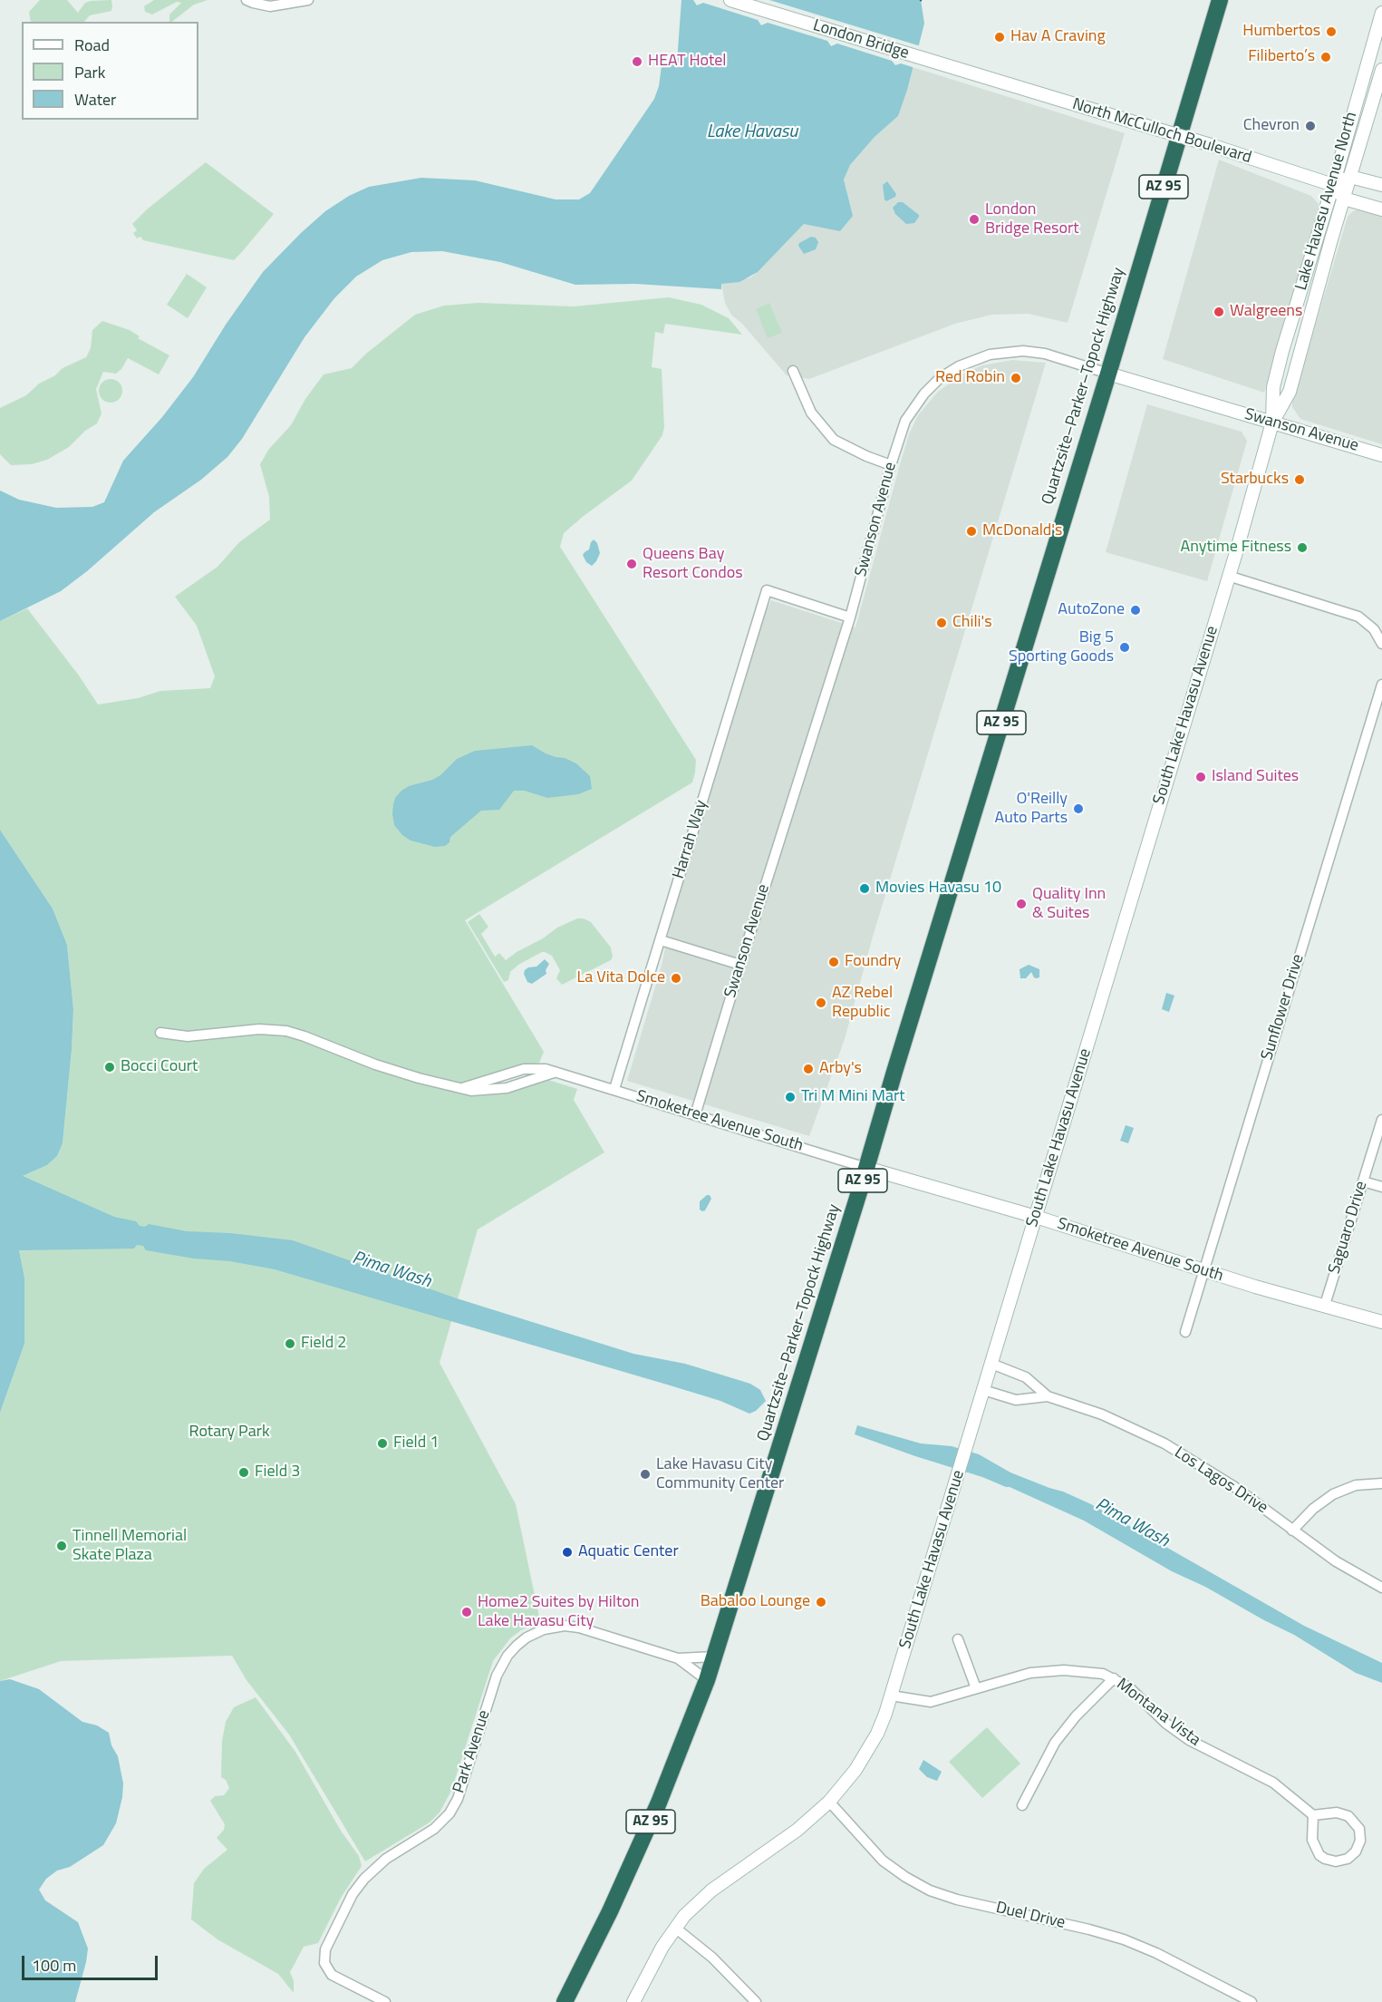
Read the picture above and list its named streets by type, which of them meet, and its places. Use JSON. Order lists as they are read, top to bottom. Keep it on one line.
{"streets":{"highway":["AZ 95","Quartzsite–Parker–Topock Highway"],"main road":["London Bridge","North McCulloch Boulevard","Lake Havasu Avenue North","Swanson Avenue","South Lake Havasu Avenue","Smoketree Avenue South"],"street":["Harrah Way","Sunflower Drive","Saguaro Drive","Los Lagos Drive","Montana Vista","Park Avenue","Duel Drive"]},"crossings":[["London Bridge","North McCulloch Boulevard"],["North McCulloch Boulevard","Lake Havasu Avenue North"],["AZ 95","Quartzsite–Parker–Topock Highway"],["AZ 95","Park Avenue"],["Lake Havasu Avenue North","Swanson Avenue"],["Lake Havasu Avenue North","South Lake Havasu Avenue"],["Quartzsite–Parker–Topock Highway","Swanson Avenue"],["Quartzsite–Parker–Topock Highway","Smoketree Avenue South"],["Quartzsite–Parker–Topock Highway","Park Avenue"],["Swanson Avenue","South Lake Havasu Avenue"],["Swanson Avenue","Harrah Way"],["Swanson Avenue","Smoketree Avenue South"],["South Lake Havasu Avenue","Smoketree Avenue South"],["South Lake Havasu Avenue","Los Lagos Drive"],["South Lake Havasu Avenue","Montana Vista"],["South Lake Havasu Avenue","Duel Drive"],["Harrah Way","Smoketree Avenue South"],["Sunflower Drive","Smoketree Avenue South"],["Smoketree Avenue South","Saguaro Drive"]],"water":["Lake Havasu","Pima Wash"],"parks":["Rotary Park"],"places":["Humbertos","Hav A Craving","Filiberto’s","HEAT Hotel","Chevron","London Bridge Resort","Walgreens","Red Robin","Starbucks","McDonald's","Anytime Fitness","Queens Bay Resort Condos","AutoZone","Chili's","Big 5 Sporting Goods","Island Suites","O'Reilly Auto Parts","Movies Havasu 10","Quality Inn & Suites","Foundry","La Vita Dolce","AZ Rebel Republic","Bocci Court","Arby's","Tri M Mini Mart","Field 2","Field 1","Field 3","Lake Havasu City Community Center","Tinnell Memorial Skate Plaza","Aquatic Center","Babaloo Lounge","Home2 Suites by Hilton Lake Havasu City"],"legend":["Road","Park","Water"],"scale_bar":"100 m"}
